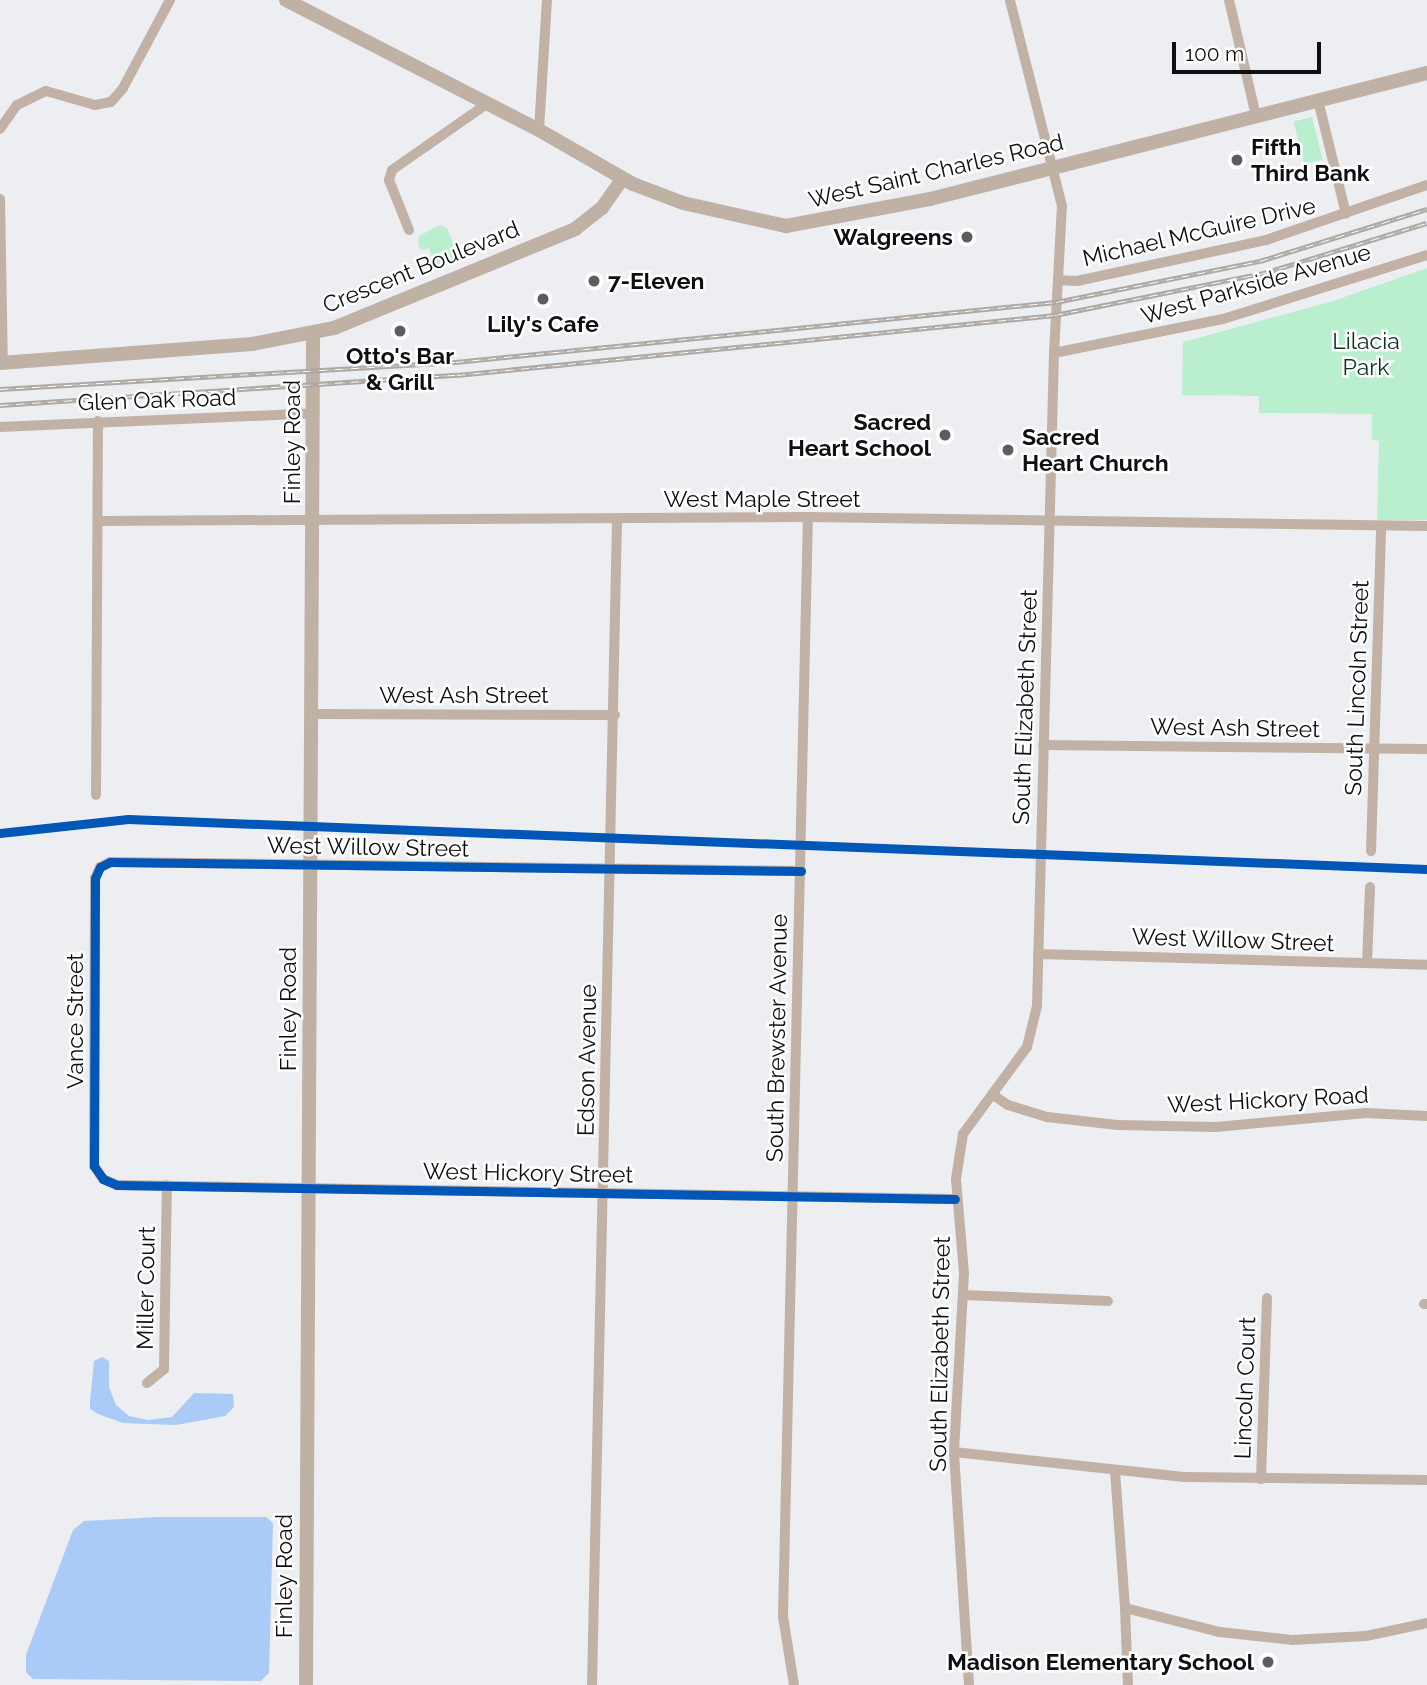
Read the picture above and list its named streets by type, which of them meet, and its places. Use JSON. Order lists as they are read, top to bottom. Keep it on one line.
{"streets":{"main road":["West Saint Charles Road","Crescent Boulevard","Finley Road"],"street":["Michael McGuire Drive","West Parkside Avenue","Glen Oak Road","West Maple Street","South Lincoln Street","West Ash Street","South Elizabeth Street","West Willow Street","Vance Street","South Brewster Avenue","Edson Avenue","West Hickory Road","West Hickory Street","Miller Court","Lincoln Court"]},"crossings":[["West Saint Charles Road","Crescent Boulevard"],["West Saint Charles Road","South Elizabeth Street"],["Michael McGuire Drive","South Elizabeth Street"],["Crescent Boulevard","Finley Road"],["West Parkside Avenue","South Elizabeth Street"],["Glen Oak Road","Finley Road"],["Finley Road","West Maple Street"],["Finley Road","West Ash Street"],["Finley Road","West Willow Street"],["Finley Road","West Hickory Street"],["West Maple Street","South Lincoln Street"],["West Maple Street","South Elizabeth Street"],["West Maple Street","South Brewster Avenue"],["West Maple Street","Edson Avenue"],["South Lincoln Street","West Ash Street"],["West Ash Street","South Elizabeth Street"],["West Ash Street","Edson Avenue"],["South Elizabeth Street","West Willow Street"],["South Elizabeth Street","West Hickory Road"],["South Elizabeth Street","West Hickory Street"],["West Willow Street","Vance Street"],["West Willow Street","South Brewster Avenue"],["West Willow Street","Edson Avenue"],["Vance Street","West Hickory Street"],["South Brewster Avenue","West Hickory Street"],["Edson Avenue","West Hickory Street"],["West Hickory Street","Miller Court"]],"parks":["Lilacia Park"],"places":["Fifth Third Bank","Walgreens","7-Eleven","Lily's Cafe","Otto's Bar & Grill","Sacred Heart School","Sacred Heart Church","Madison Elementary School"],"scale_bar":"100 m"}
